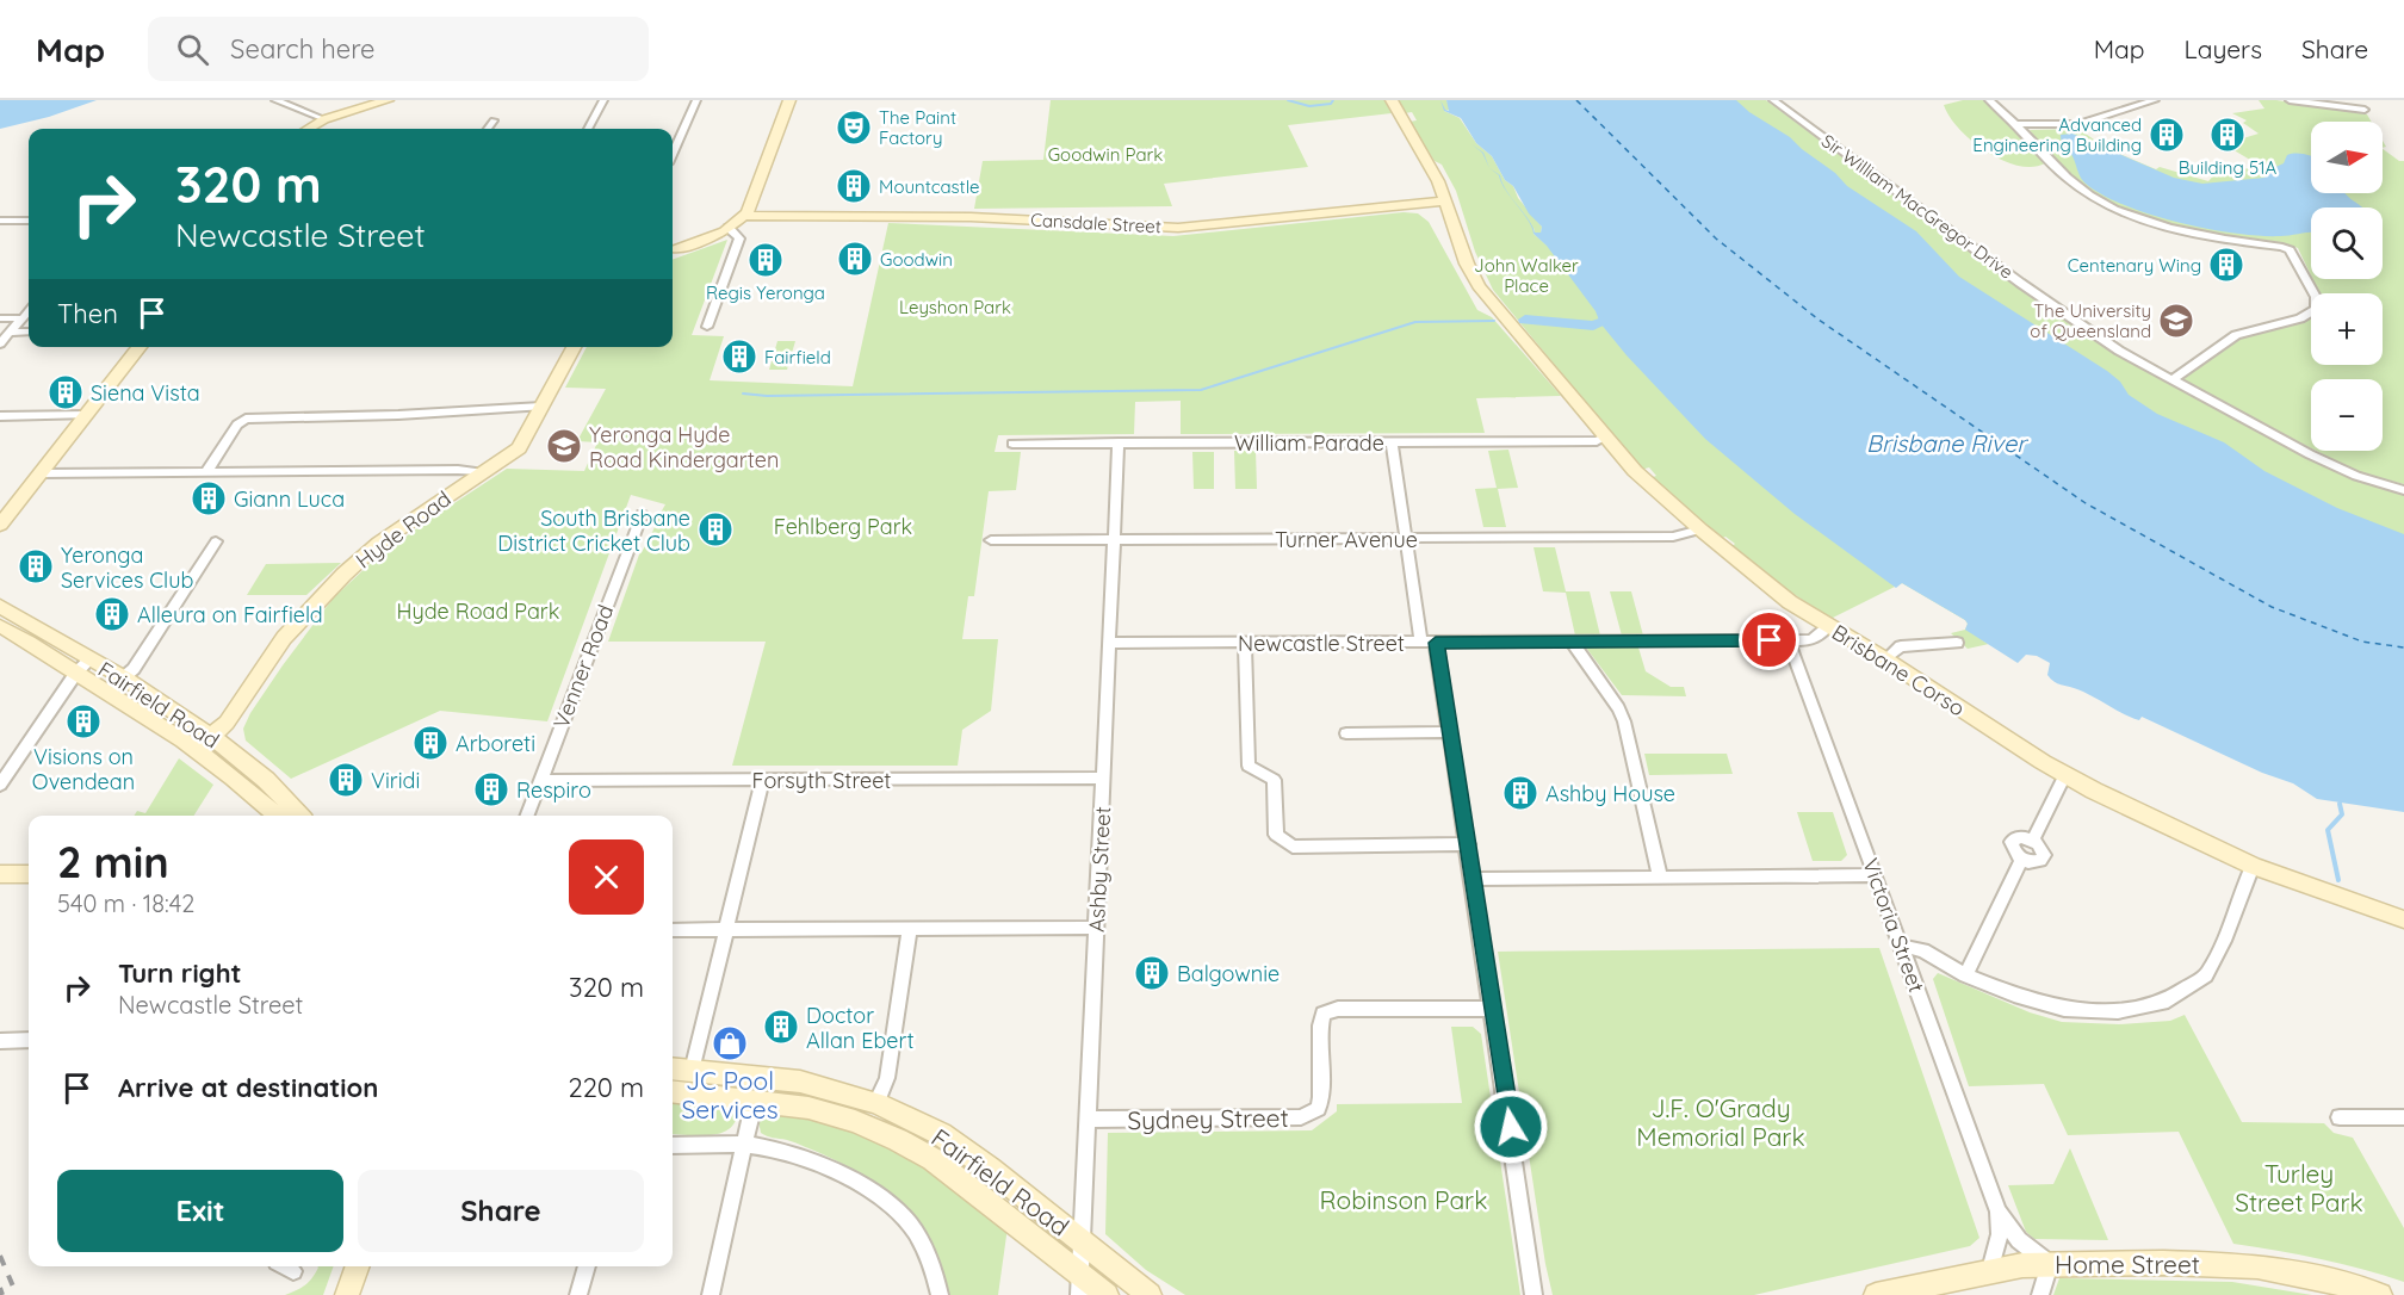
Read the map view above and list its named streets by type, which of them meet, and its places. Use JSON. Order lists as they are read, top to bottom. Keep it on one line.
{"streets":{"street":["Sir William MacGregor Drive","Cansdale Street","William Parade","Hyde Road","Turner Avenue","Newcastle Street","Venner Road","Brisbane Corso","Fairfield Road","Forsyth Street","Ashby Street","Victoria Street","Sydney Street","Home Street"]},"crossings":[["Cansdale Street","Brisbane Corso"],["William Parade","Brisbane Corso"],["William Parade","Ashby Street"],["Hyde Road","Fairfield Road"],["Turner Avenue","Brisbane Corso"],["Turner Avenue","Ashby Street"],["Newcastle Street","Brisbane Corso"],["Newcastle Street","Ashby Street"],["Newcastle Street","Victoria Street"],["Venner Road","Forsyth Street"],["Fairfield Road","Ashby Street"],["Forsyth Street","Ashby Street"],["Ashby Street","Sydney Street"],["Victoria Street","Home Street"]],"water":["Brisbane River"],"parks":["Goodwin Park","John Walker Place","Leyshon Park","Fehlberg Park","Hyde Road Park","J.F. O'Grady Memorial Park","Turley Street Park","Robinson Park"],"places":{"theatre":["The Paint Factory"],"building":["Advanced Engineering Building","Building 51A","Mountcastle","Goodwin","Regis Yeronga","Centenary Wing","Fairfield","Siena Vista","Giann Luca","South Brisbane District Cricket Club","Yeronga Services Club","Alleura on Fairfield","Visions on Ovendean","Arboreti","Viridi","Respiro","Ashby House","Balgownie","Doctor Allan Ebert"],"school or university":["The University of Queensland","Yeronga Hyde Road Kindergarten"],"shop":["JC Pool Services"]},"north":"right","page":{"header":"Map","search":"Search here","nav":["Map","Layers","Share"],"map_buttons":["+","−"],"turn":["320 m","Newcastle Street"],"then":"Then","heading":["2 min","540 m · 18:42"],"list":[{"name":"Turn right","note":"Newcastle Street","value":"320 m"},{"name":"Arrive at destination","value":"220 m"}],"buttons":["Exit","Share"]}}
